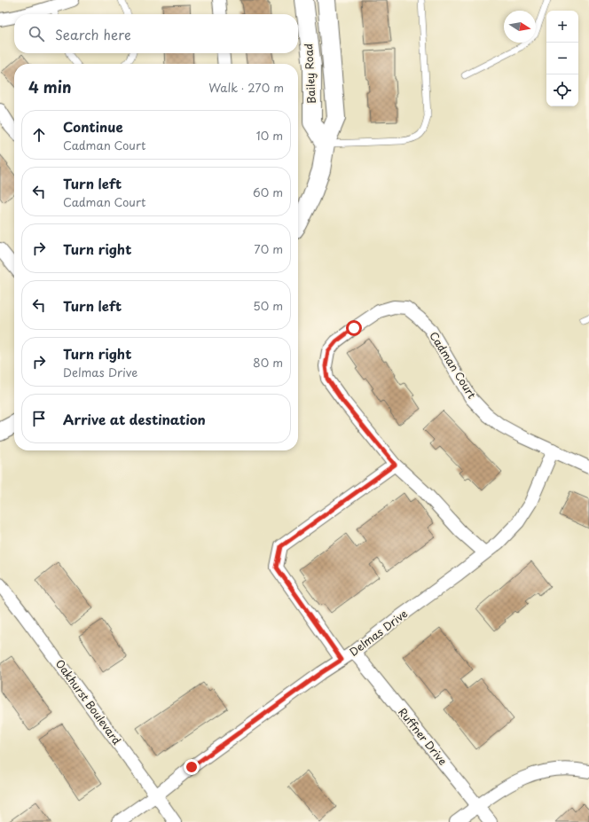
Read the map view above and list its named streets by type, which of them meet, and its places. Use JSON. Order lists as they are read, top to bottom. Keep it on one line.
{"streets":{"street":["Bailey Road","Cadman Court","Delmas Drive","Oakhurst Boulevard","Ruffner Drive"]},"crossings":[["Cadman Court","Delmas Drive"],["Delmas Drive","Oakhurst Boulevard"],["Delmas Drive","Ruffner Drive"]],"north":"right","page":{"map_buttons":["+","−"],"search":"Search here","heading":["4 min","Walk · 270 m"],"list":[["Continue","Cadman Court","10 m"],["Turn left","Cadman Court","60 m"],["Turn right","70 m"],["Turn left","50 m"],["Turn right","Delmas Drive","80 m"],"Arrive at destination"]}}
